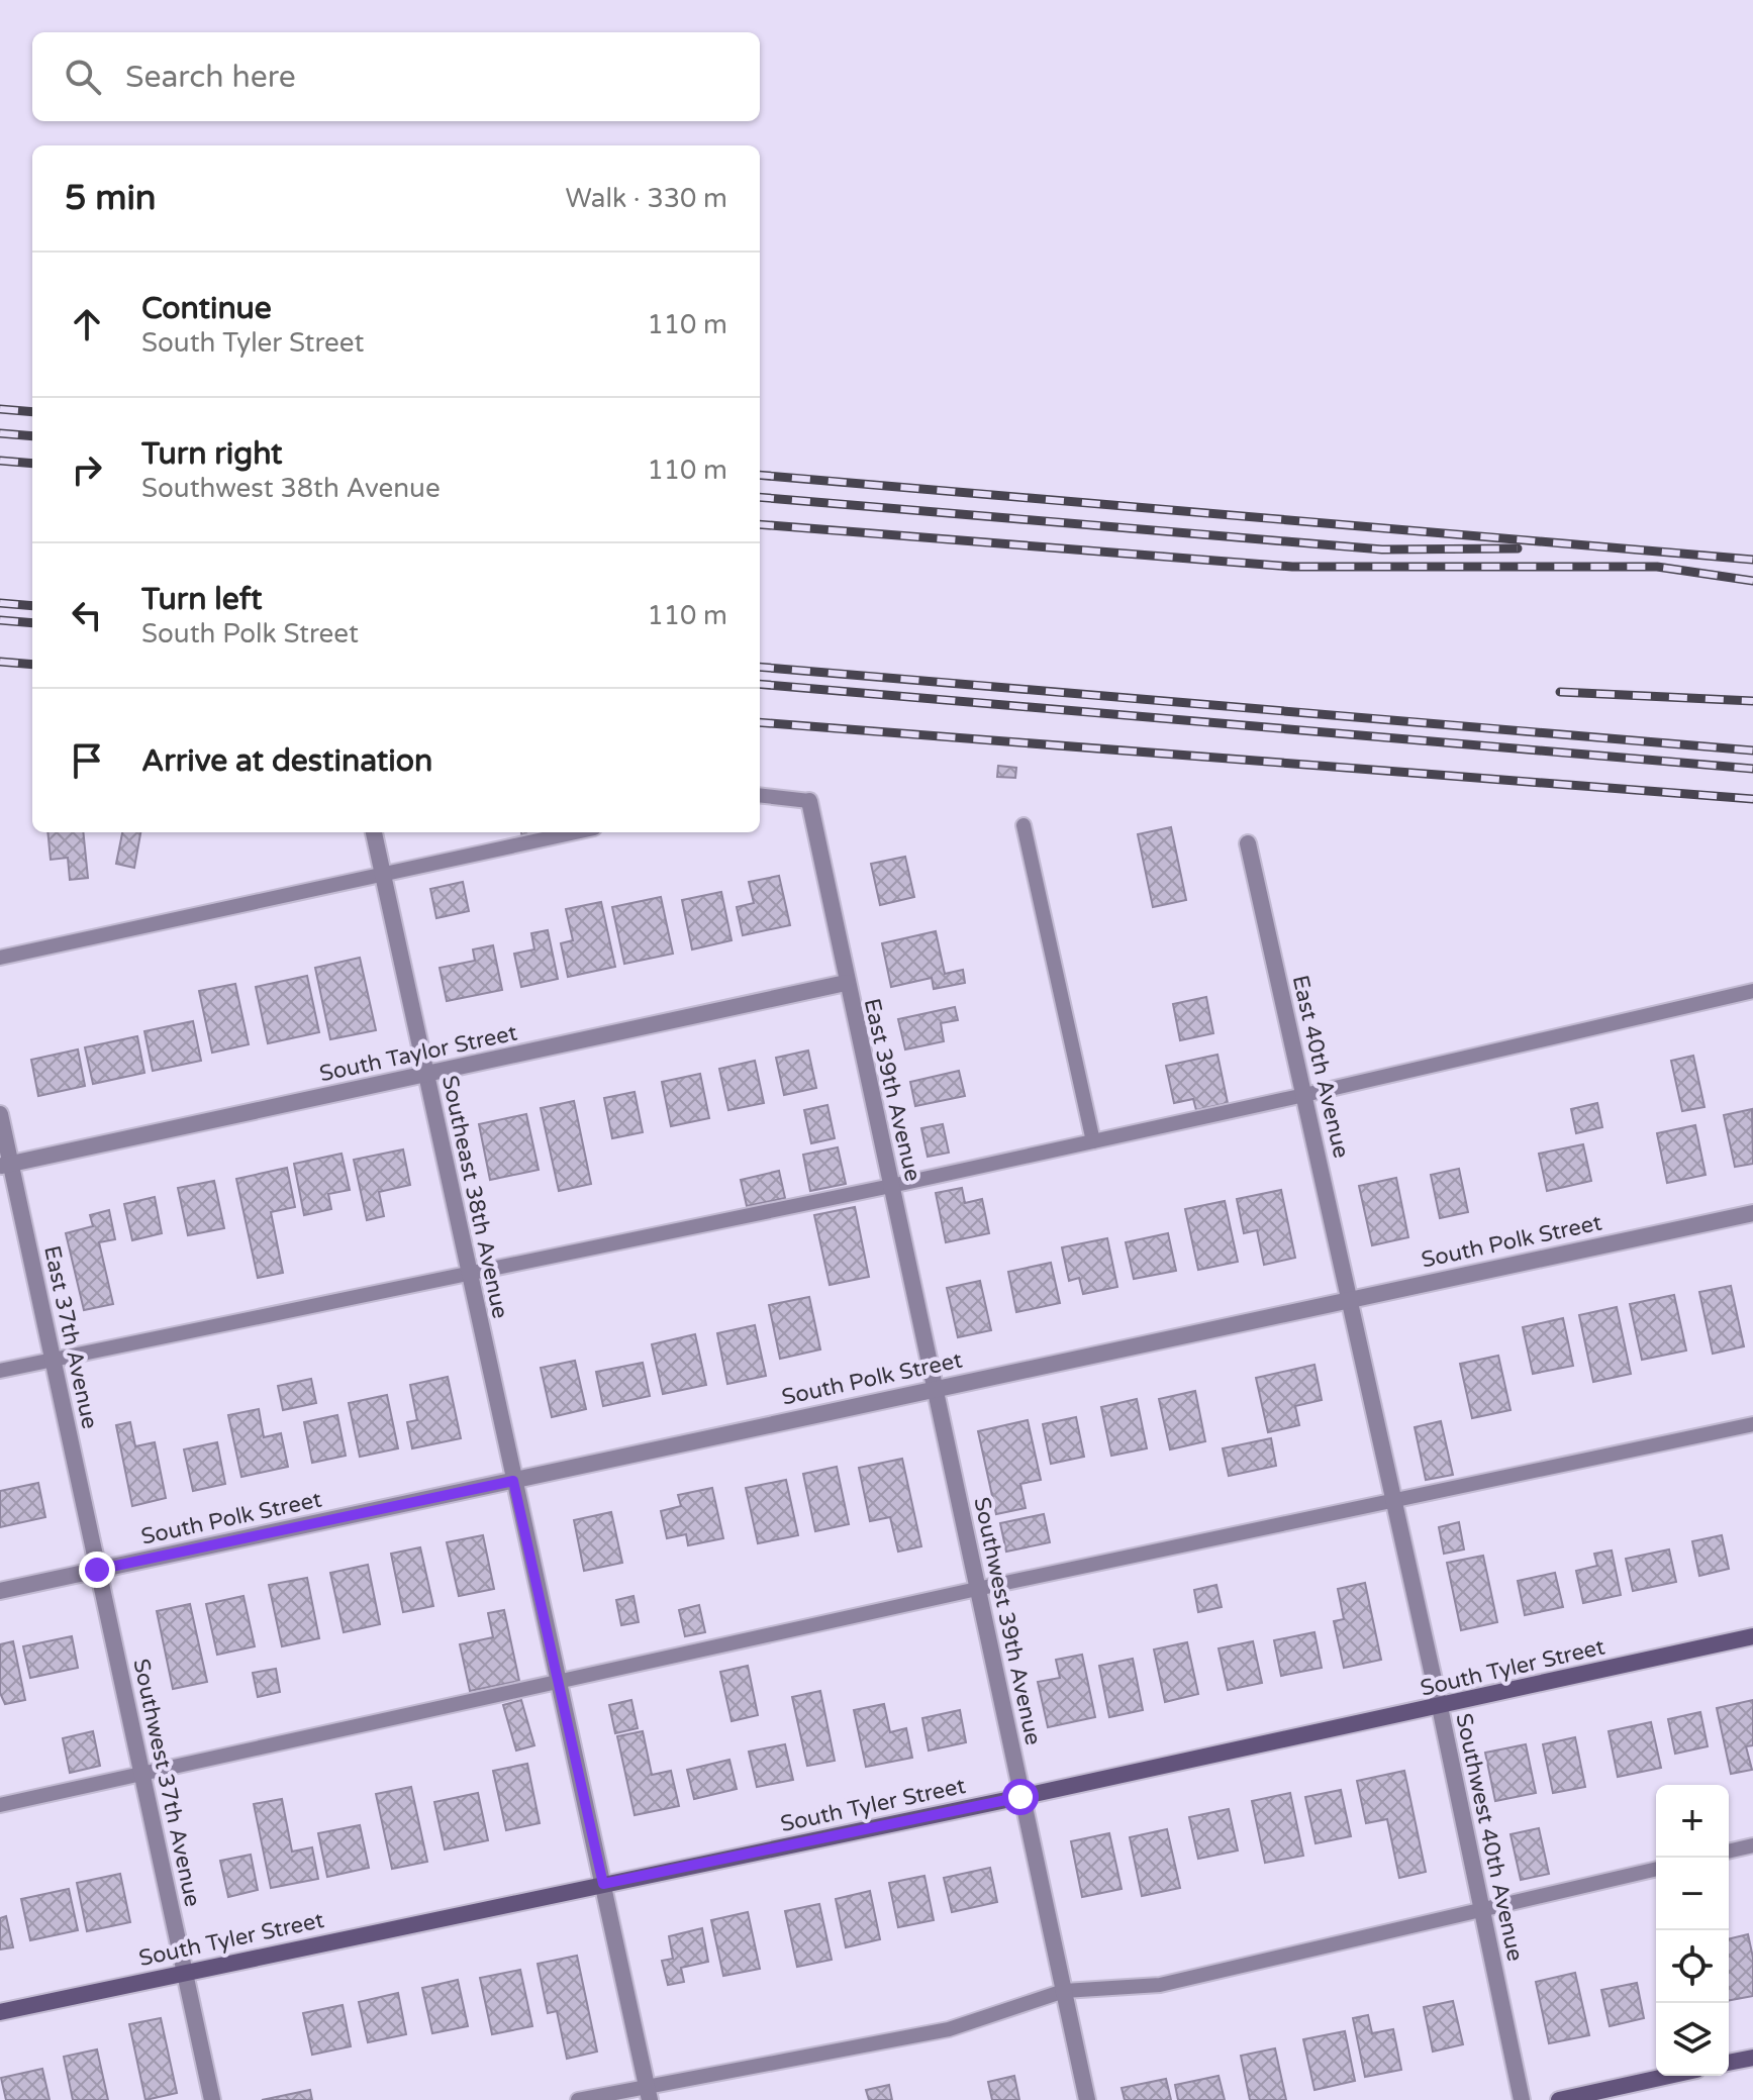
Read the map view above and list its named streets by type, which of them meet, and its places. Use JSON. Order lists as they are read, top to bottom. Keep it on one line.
{"streets":{"main road":["South Tyler Street"],"street":["South Taylor Street","East 40th Avenue","East 39th Avenue","Southeast 38th Avenue","South Polk Street","East 37th Avenue","Southwest 39th Avenue","Southwest 37th Avenue","Southwest 40th Avenue"]},"crossings":[["South Taylor Street","East 39th Avenue"],["South Taylor Street","Southeast 38th Avenue"],["South Taylor Street","East 37th Avenue"],["East 40th Avenue","South Polk Street"],["East 40th Avenue","Southwest 40th Avenue"],["East 39th Avenue","South Polk Street"],["East 39th Avenue","Southwest 39th Avenue"],["Southeast 38th Avenue","South Polk Street"],["Southeast 38th Avenue","South Tyler Street"],["South Polk Street","East 37th Avenue"],["South Polk Street","Southwest 39th Avenue"],["South Polk Street","Southwest 37th Avenue"],["South Polk Street","Southwest 40th Avenue"],["East 37th Avenue","Southwest 37th Avenue"],["Southwest 39th Avenue","South Tyler Street"],["South Tyler Street","Southwest 37th Avenue"],["South Tyler Street","Southwest 40th Avenue"]],"page":{"search":"Search here","heading":["5 min","Walk · 330 m"],"list":[["Continue","South Tyler Street","110 m"],["Turn right","Southwest 38th Avenue","110 m"],["Turn left","South Polk Street","110 m"],"Arrive at destination"],"map_buttons":["+","−"]}}
